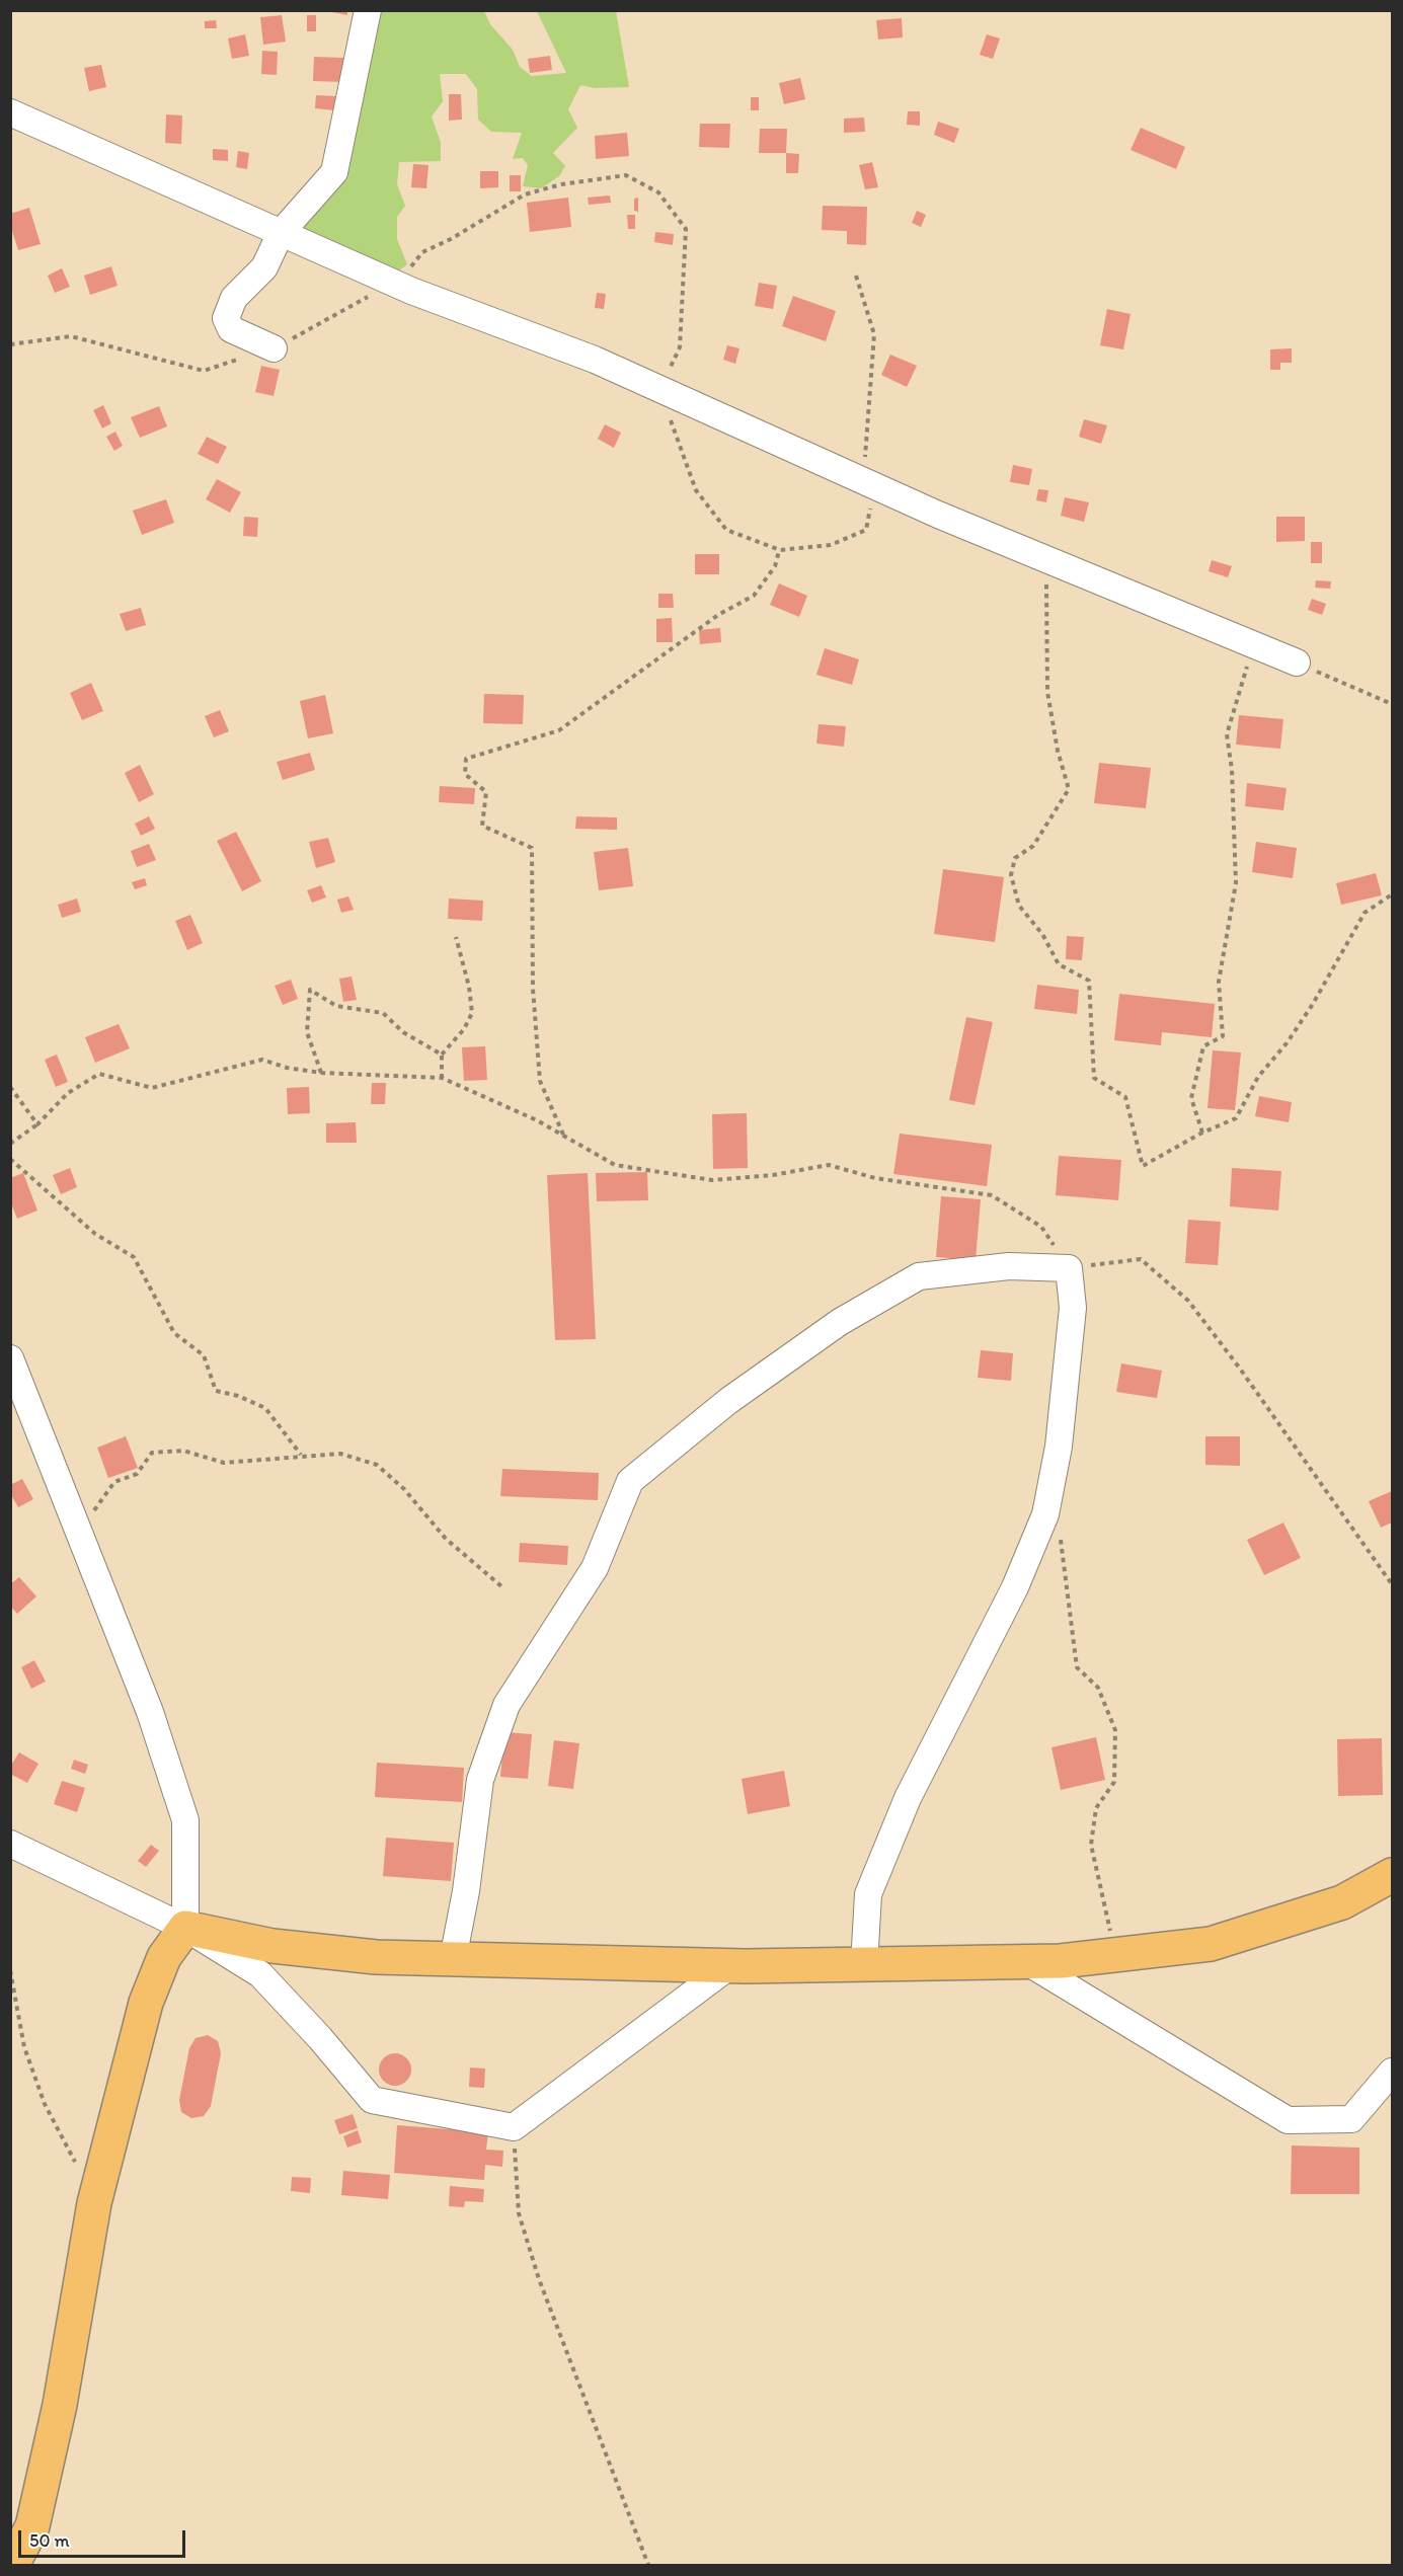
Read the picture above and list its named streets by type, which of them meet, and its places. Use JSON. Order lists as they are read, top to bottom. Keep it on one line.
{"scale_bar":"50 m"}
